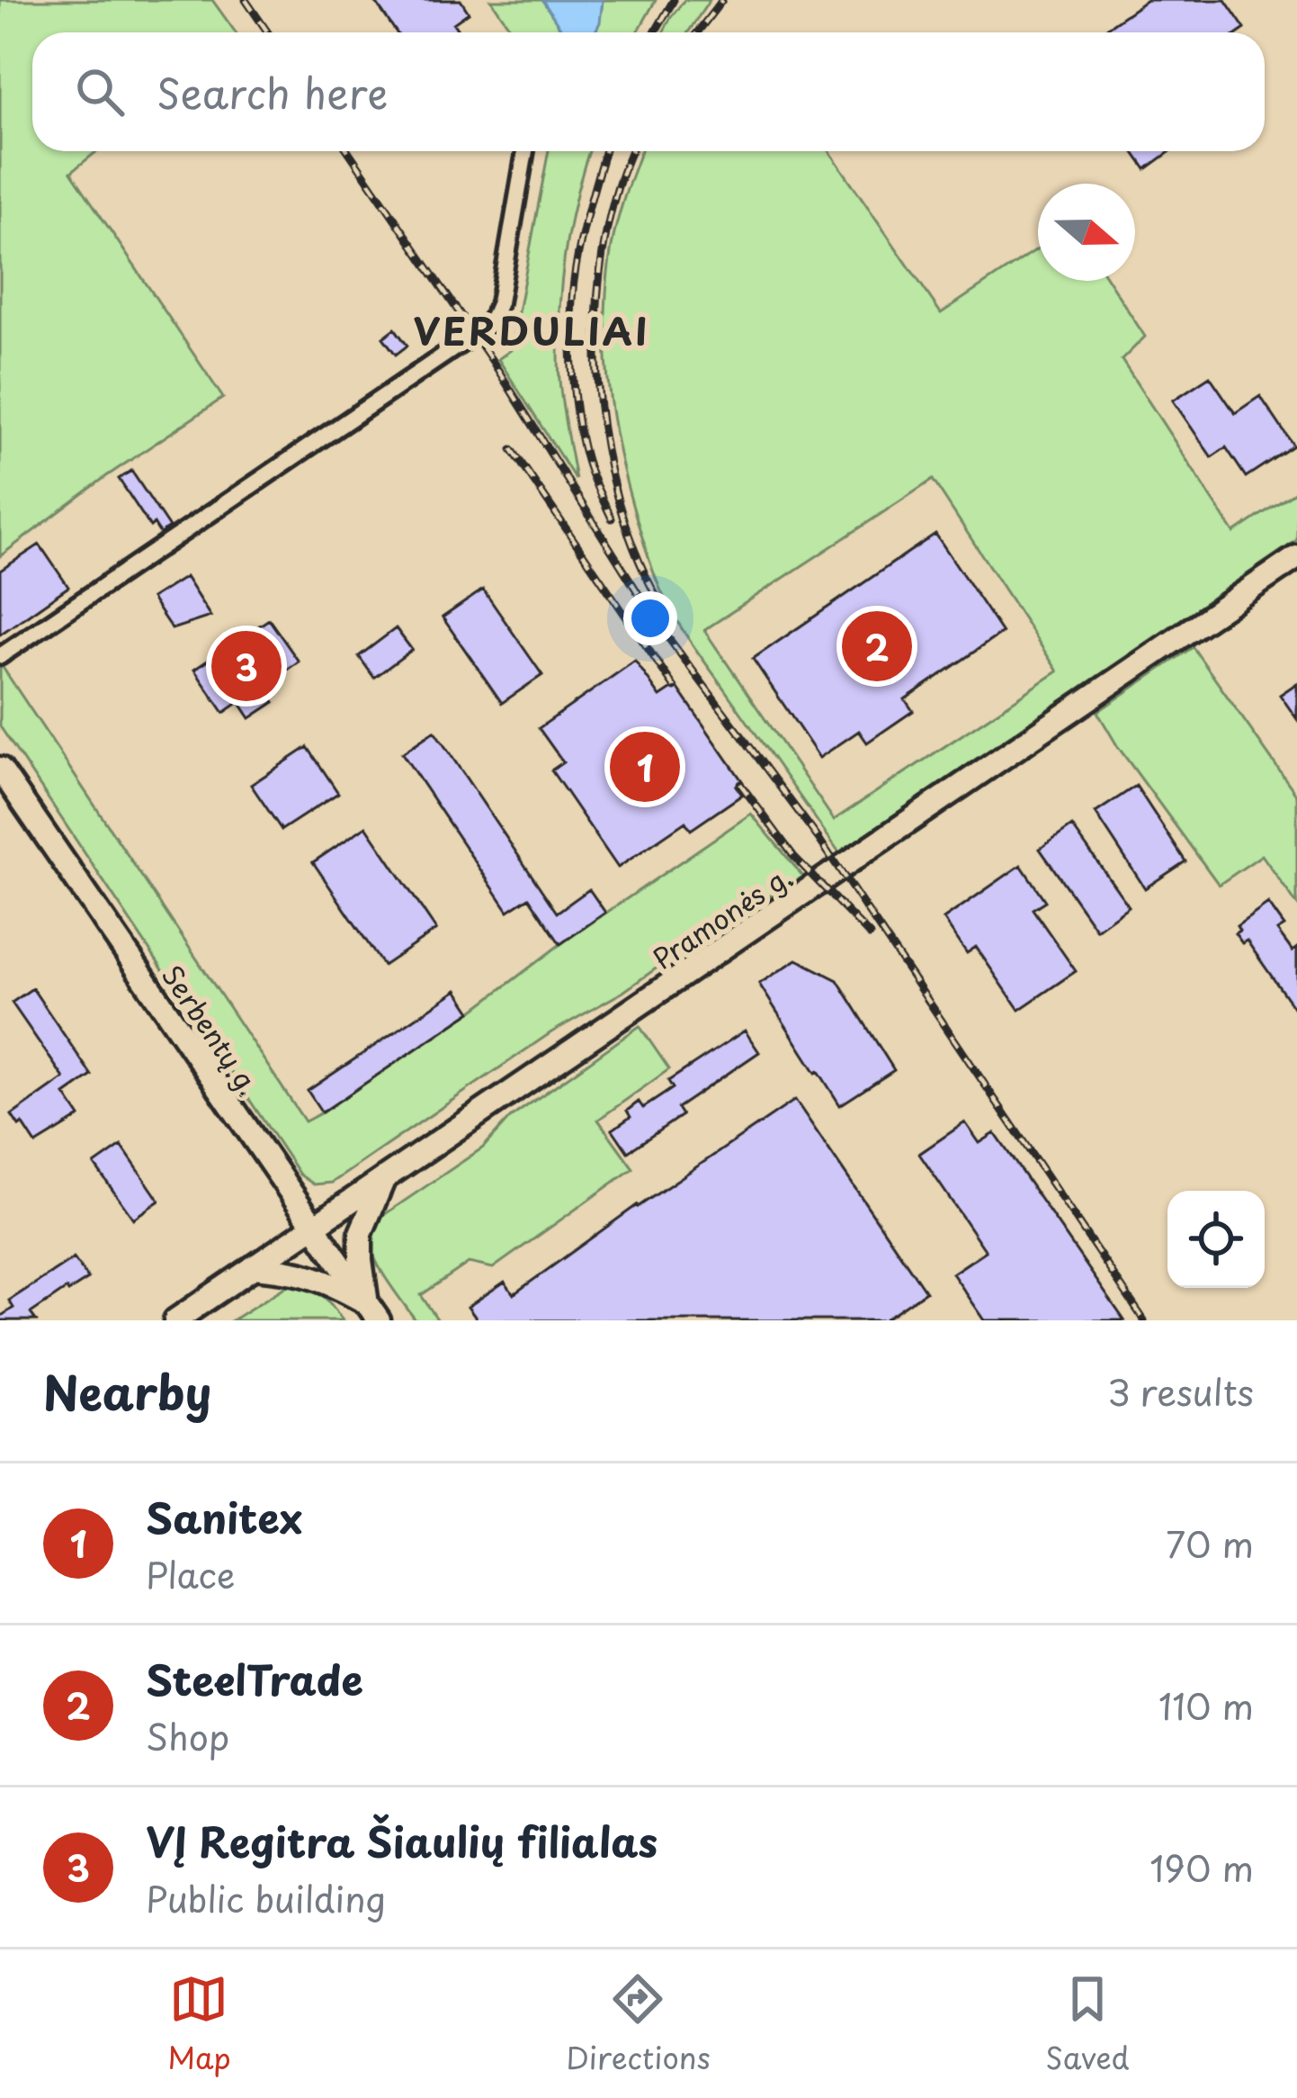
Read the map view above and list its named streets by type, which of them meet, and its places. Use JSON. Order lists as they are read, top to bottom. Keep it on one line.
{"streets":{"main road":["Pramonės g.","Serbentų g."]},"crossings":[["Pramonės g.","Serbentų g."]],"districts":["VERDULIAI"],"north":"right","page":{"search":"Search here","pins":["2","3","1"],"heading":["Nearby","3 results"],"list":[{"mark":"1","name":"Sanitex","note":"Place","value":"70 m"},{"mark":"2","name":"SteelTrade","note":"Shop","value":"110 m"},{"mark":"3","name":"VĮ Regitra Šiaulių filialas","note":"Public building","value":"190 m"}],"nav":["Map","Directions","Saved"]}}
